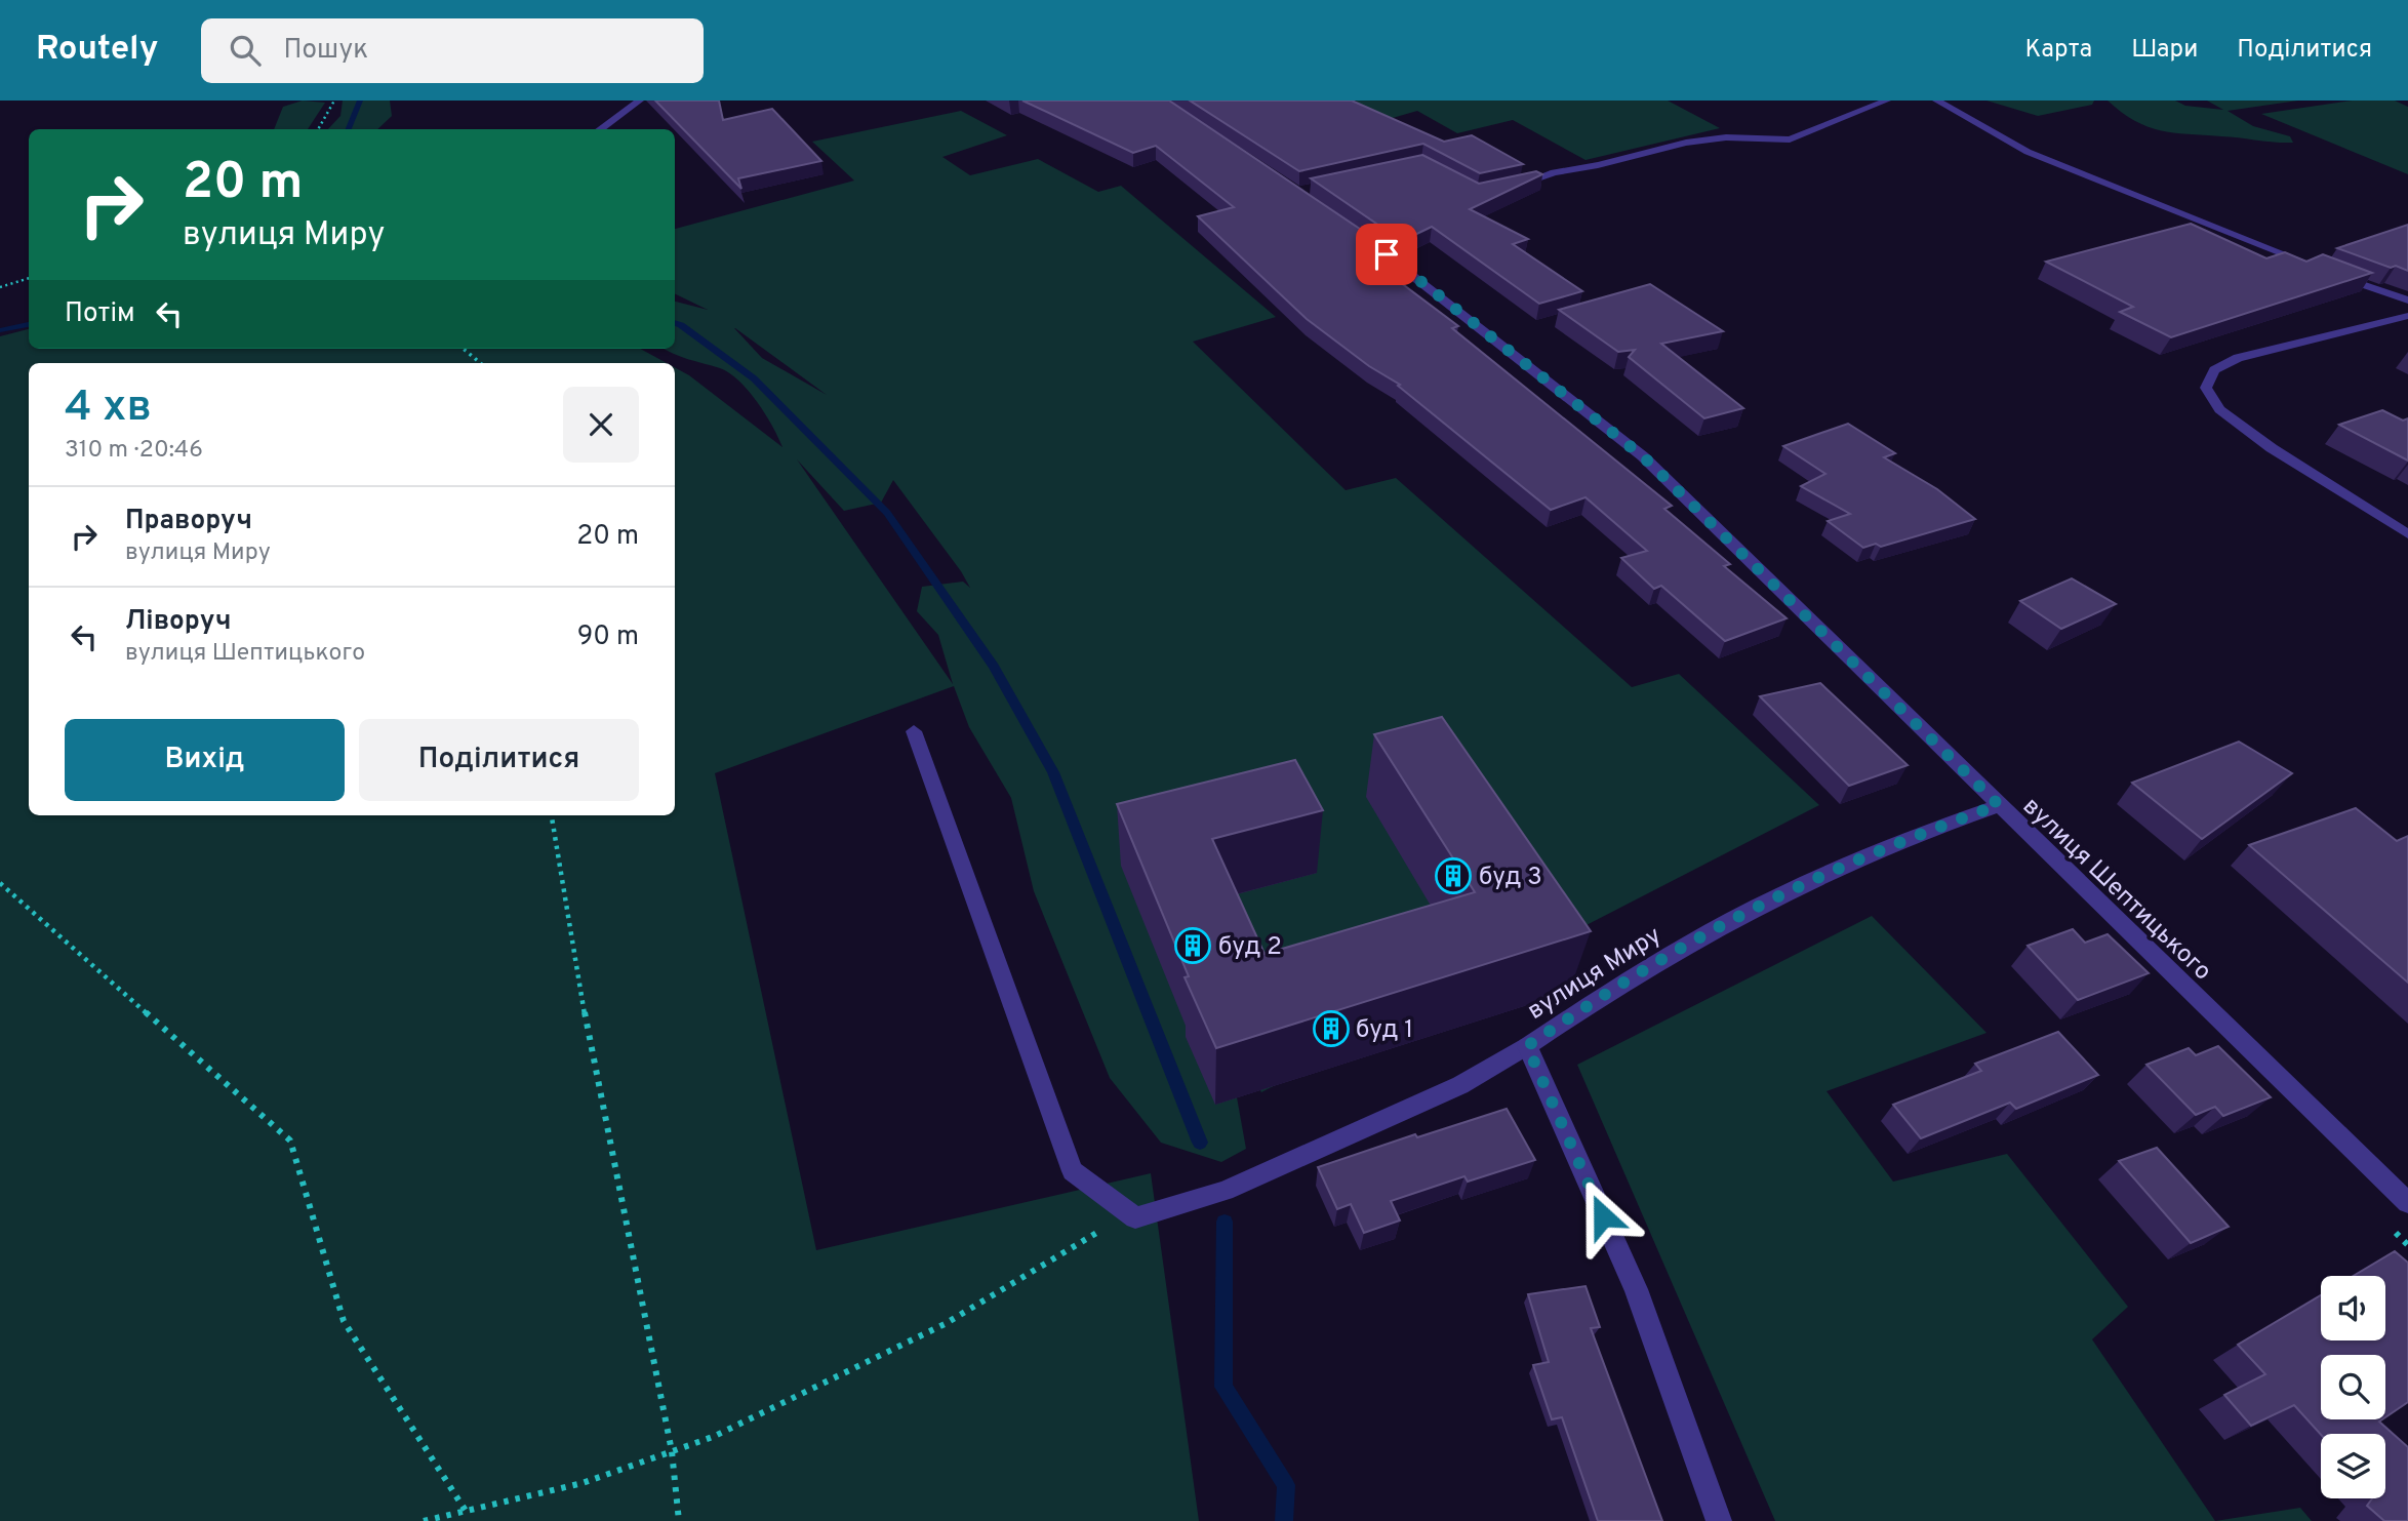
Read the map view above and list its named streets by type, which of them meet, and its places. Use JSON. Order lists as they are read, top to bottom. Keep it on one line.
{"streets":{"street":["вулиця Шептицького","вулиця Миру"]},"crossings":[["вулиця Шептицького","вулиця Миру"]],"places":{"building":["буд 3","буд 2","буд 1"]},"page":{"header":"Routely","search":"Пошук","nav":["Карта","Шари","Поділитися"],"turn":["20 m","вулиця Миру"],"then":"Потім","heading":["4 хв","310 m · 20:46"],"list":[{"name":"Праворуч","note":"вулиця Миру","value":"20 m"},{"name":"Ліворуч","note":"вулиця Шептицького","value":"90 m"}],"buttons":["Вихід","Поділитися"]}}
